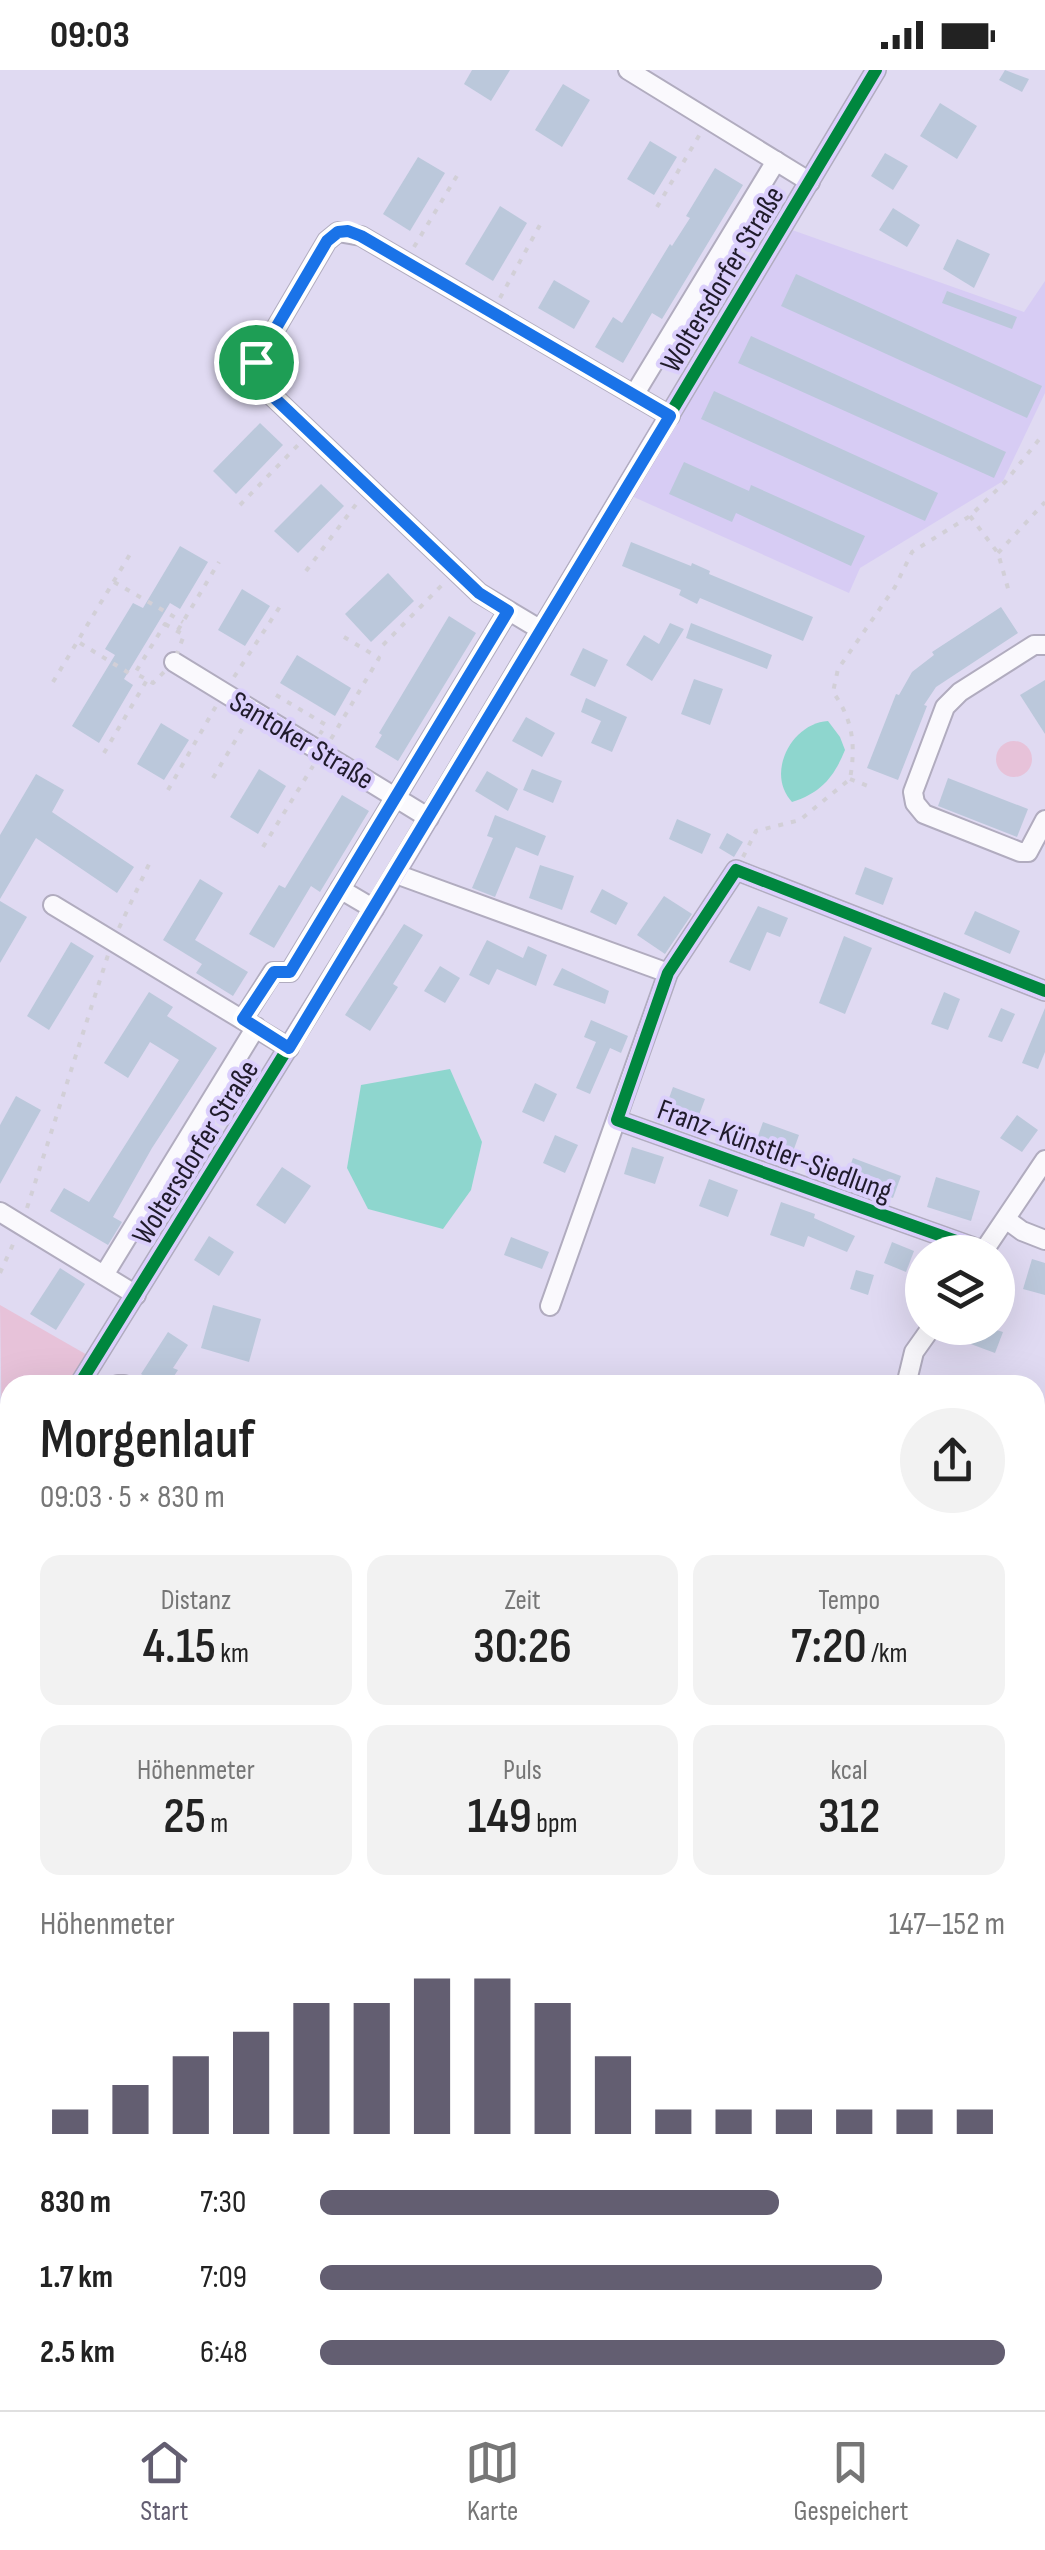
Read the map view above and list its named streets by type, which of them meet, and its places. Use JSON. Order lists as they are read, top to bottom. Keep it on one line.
{"streets":{"street":["Woltersdorfer Straße","Santoker Straße","Franz-Künstler-Siedlung"]},"crossings":[["Woltersdorfer Straße","Santoker Straße"]],"page":{"status":"09:03","heading":["Morgenlauf","09:03 · 5 × 830 m"],"stats":[["Distanz","4.15 km"],["Zeit","30:26"],["Tempo","7:20 /km"],["Höhenmeter","25 m"],["Puls","149 bpm"],["kcal","312"]],"chart":["Höhenmeter","147–152 m"],"list":[{"name":"830 m","note":"7:30"},{"name":"1.7 km","note":"7:09"},{"name":"2.5 km","note":"6:48"}],"tabs":["Start","Karte","Gespeichert"]}}
